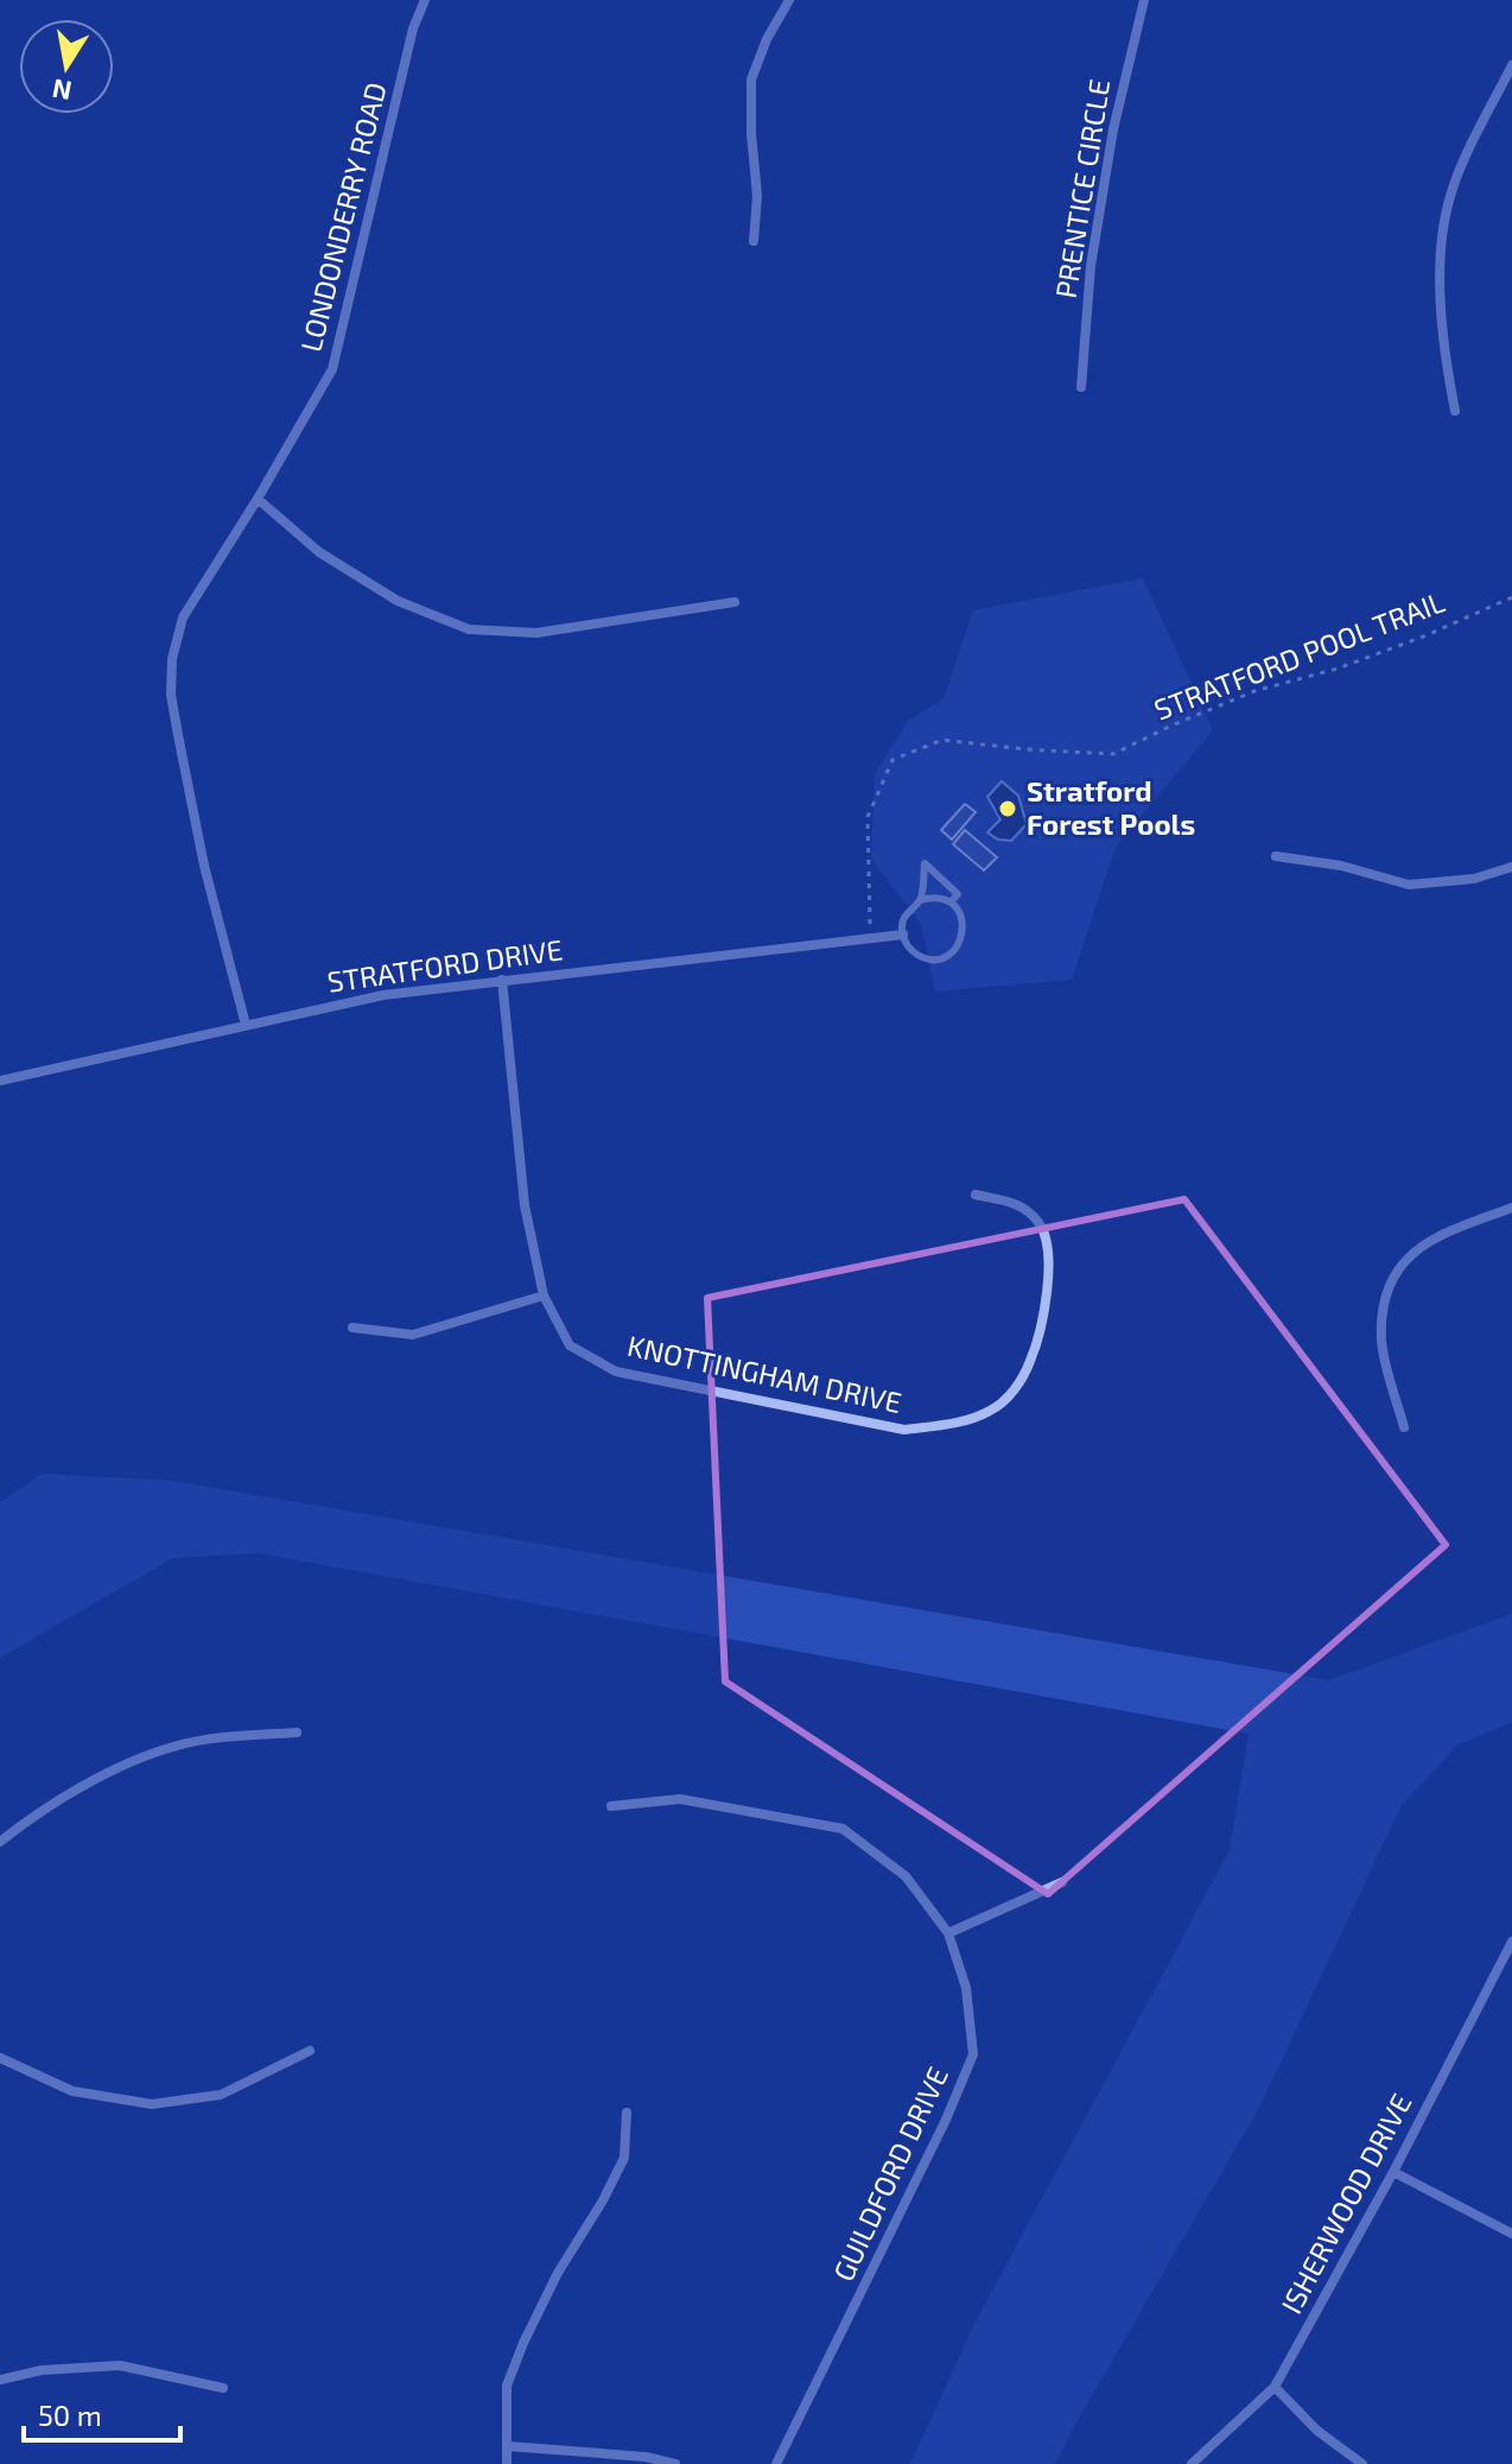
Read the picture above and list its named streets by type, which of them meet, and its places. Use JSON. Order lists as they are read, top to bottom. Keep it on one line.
{"streets":{"street":["PRENTICE CIRCLE","LONDONDERRY ROAD","STRATFORD DRIVE","KNOTTINGHAM DRIVE","GUILDFORD DRIVE","ISHERWOOD DRIVE"],"path":["STRATFORD POOL TRAIL"]},"crossings":[["LONDONDERRY ROAD","STRATFORD DRIVE"],["STRATFORD POOL TRAIL","STRATFORD DRIVE"],["STRATFORD DRIVE","KNOTTINGHAM DRIVE"]],"places":["Stratford Forest Pools"],"scale_bar":"50 m","north":"bottom"}
